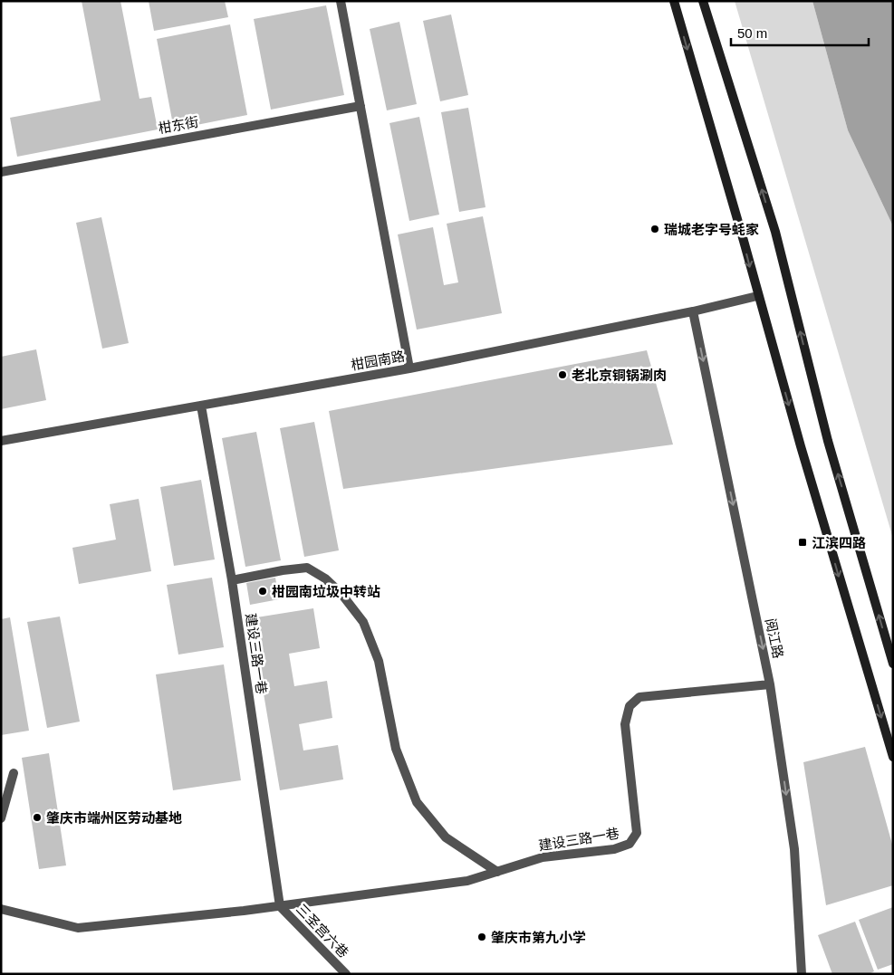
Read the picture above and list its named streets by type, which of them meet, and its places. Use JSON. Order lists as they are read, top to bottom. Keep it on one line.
{"streets":{"street":["柑东街","柑园南路","阅江路","建设三路一巷","三圣宫六巷"]},"crossings":[["柑园南路","阅江路"],["柑园南路","建设三路一巷"],["阅江路","建设三路一巷"],["建设三路一巷","三圣宫六巷"]],"one_way":["阅江路"],"places":{"other":["瑞城老字号蚝家","老北京铜锅涮肉","柑园南垃圾中转站","肇庆市端州区劳动基地","肇庆市第九小学"],"transit":["江滨四路"]},"scale_bar":"50 m"}
